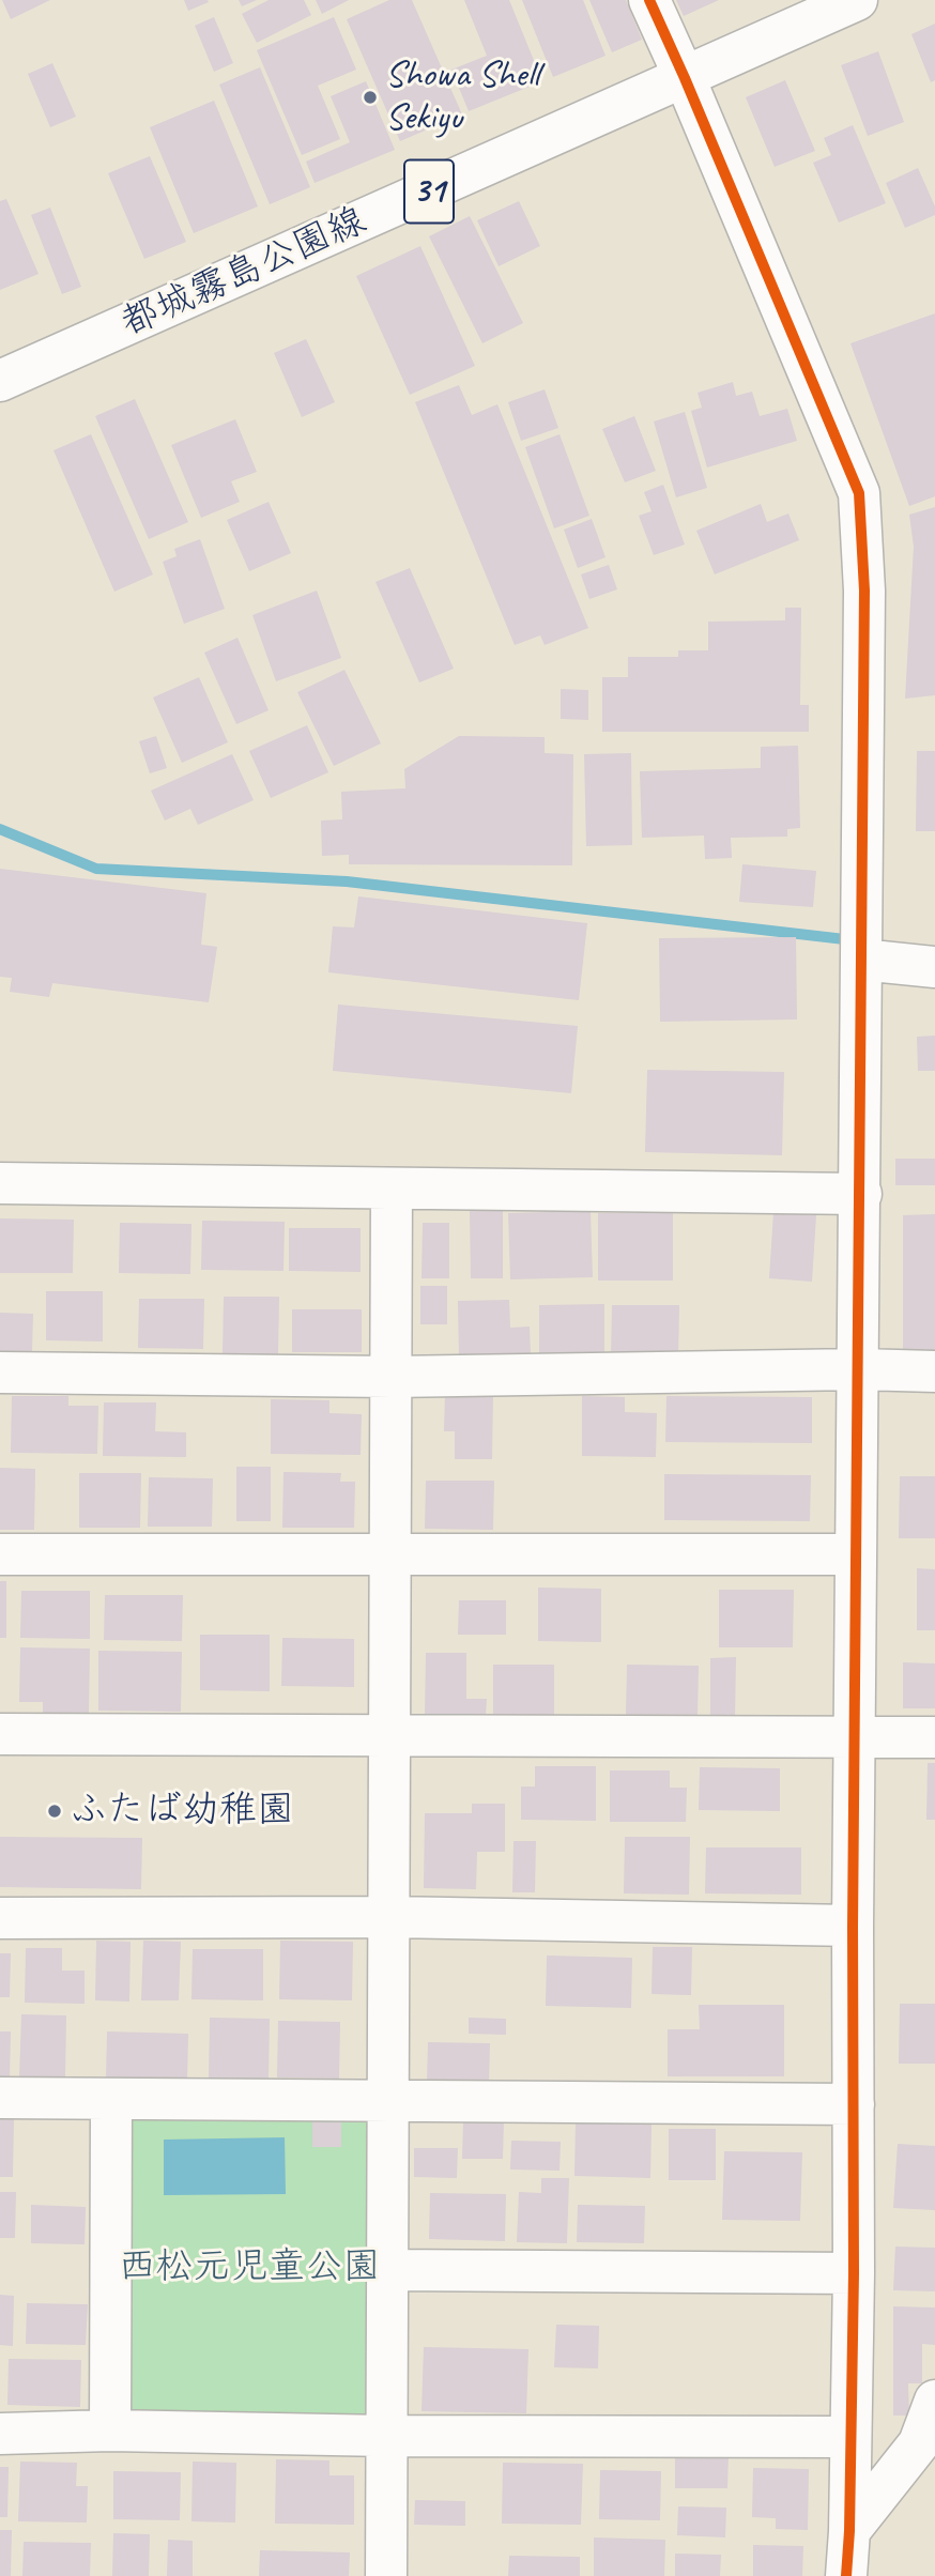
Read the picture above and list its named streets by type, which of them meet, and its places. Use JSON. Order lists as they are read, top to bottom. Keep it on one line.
{"streets":{"street":["31","都城霧島公園線"]},"parks":["西松元児童公園"],"places":["Showa Shell Sekiyu","ふたば幼稚園"]}
